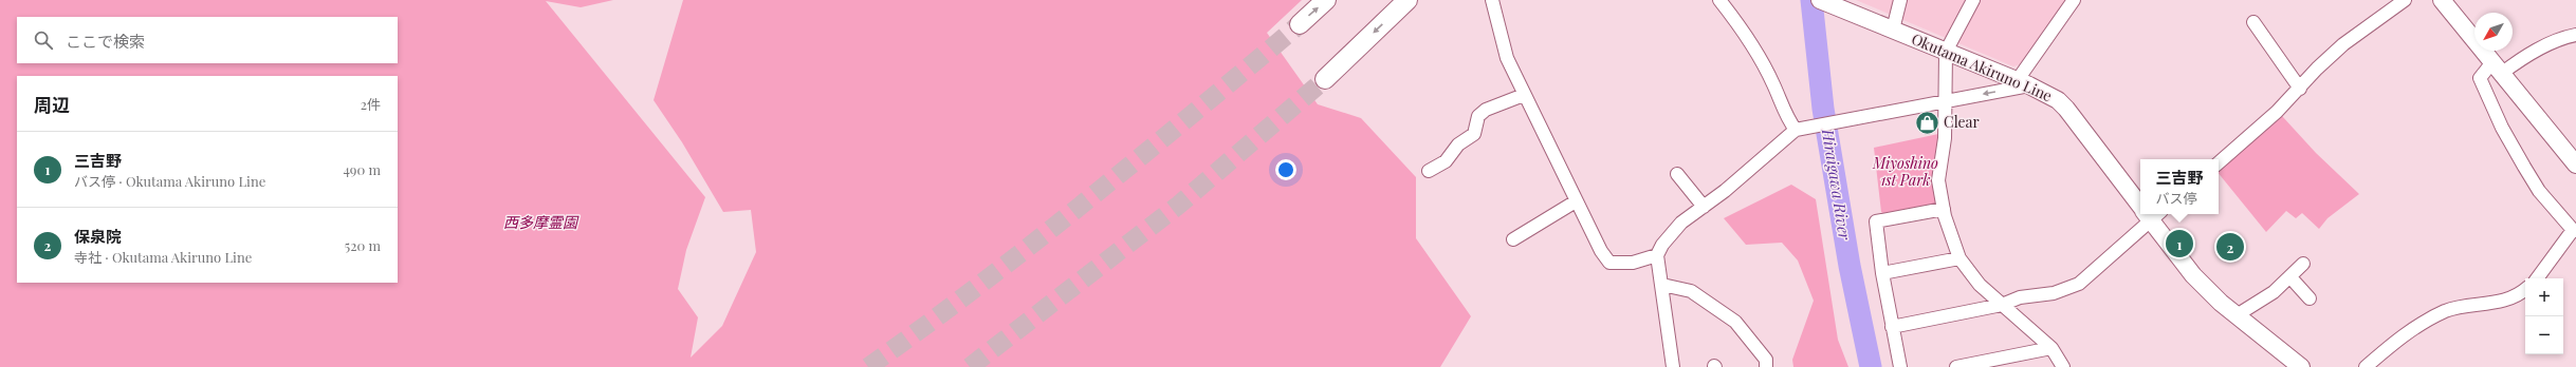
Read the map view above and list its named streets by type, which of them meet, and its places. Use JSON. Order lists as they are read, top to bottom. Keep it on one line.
{"streets":{"main road":["Okutama Akiruno Line"]},"water":["Hiraigawa River"],"parks":["Miyoshino 1st Park","西多摩霊園"],"places":{"shop":["Clear"]},"north":"bottom left","page":{"search":"ここで検索","heading":["周辺","2件"],"list":[{"mark":"1","name":"三吉野","note":"バス停 · Okutama Akiruno Line","value":"490 m"},{"mark":"2","name":"保泉院","note":"寺社 · Okutama Akiruno Line","value":"520 m"}],"popup":["三吉野","バス停"],"pins":["1","2"],"map_buttons":["+","−"]}}
